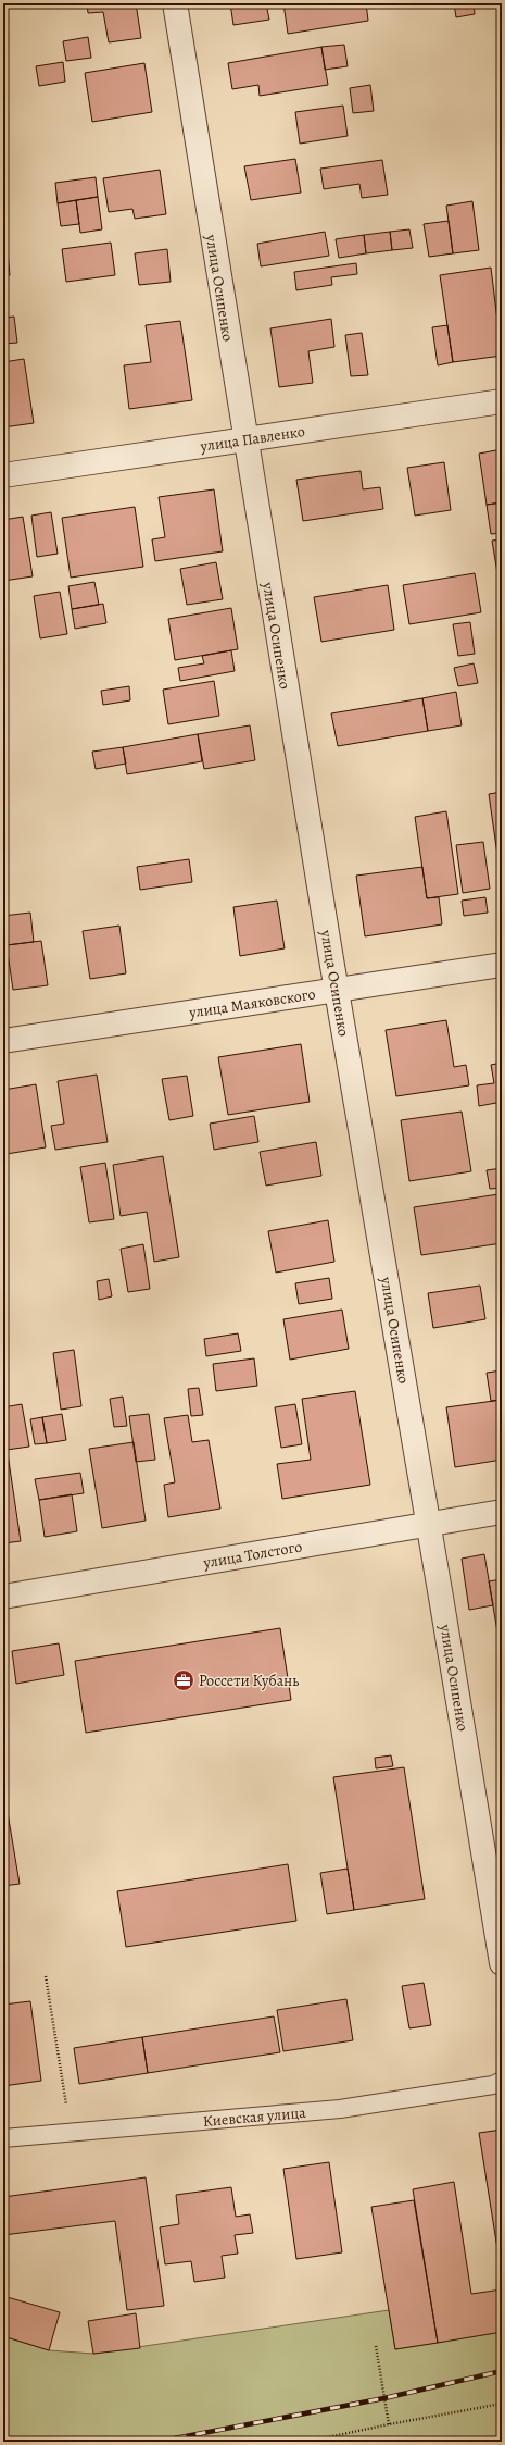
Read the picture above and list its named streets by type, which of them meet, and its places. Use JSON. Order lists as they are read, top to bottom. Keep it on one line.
{"streets":{"street":["улица Осипенко","улица Павленко","улица Маяковского","улица Толстого"],"lane":["Киевская улица"]},"crossings":[["улица Осипенко","улица Павленко"],["улица Осипенко","улица Маяковского"],["улица Осипенко","улица Толстого"]],"places":{"office":["Россети Кубань"]}}
